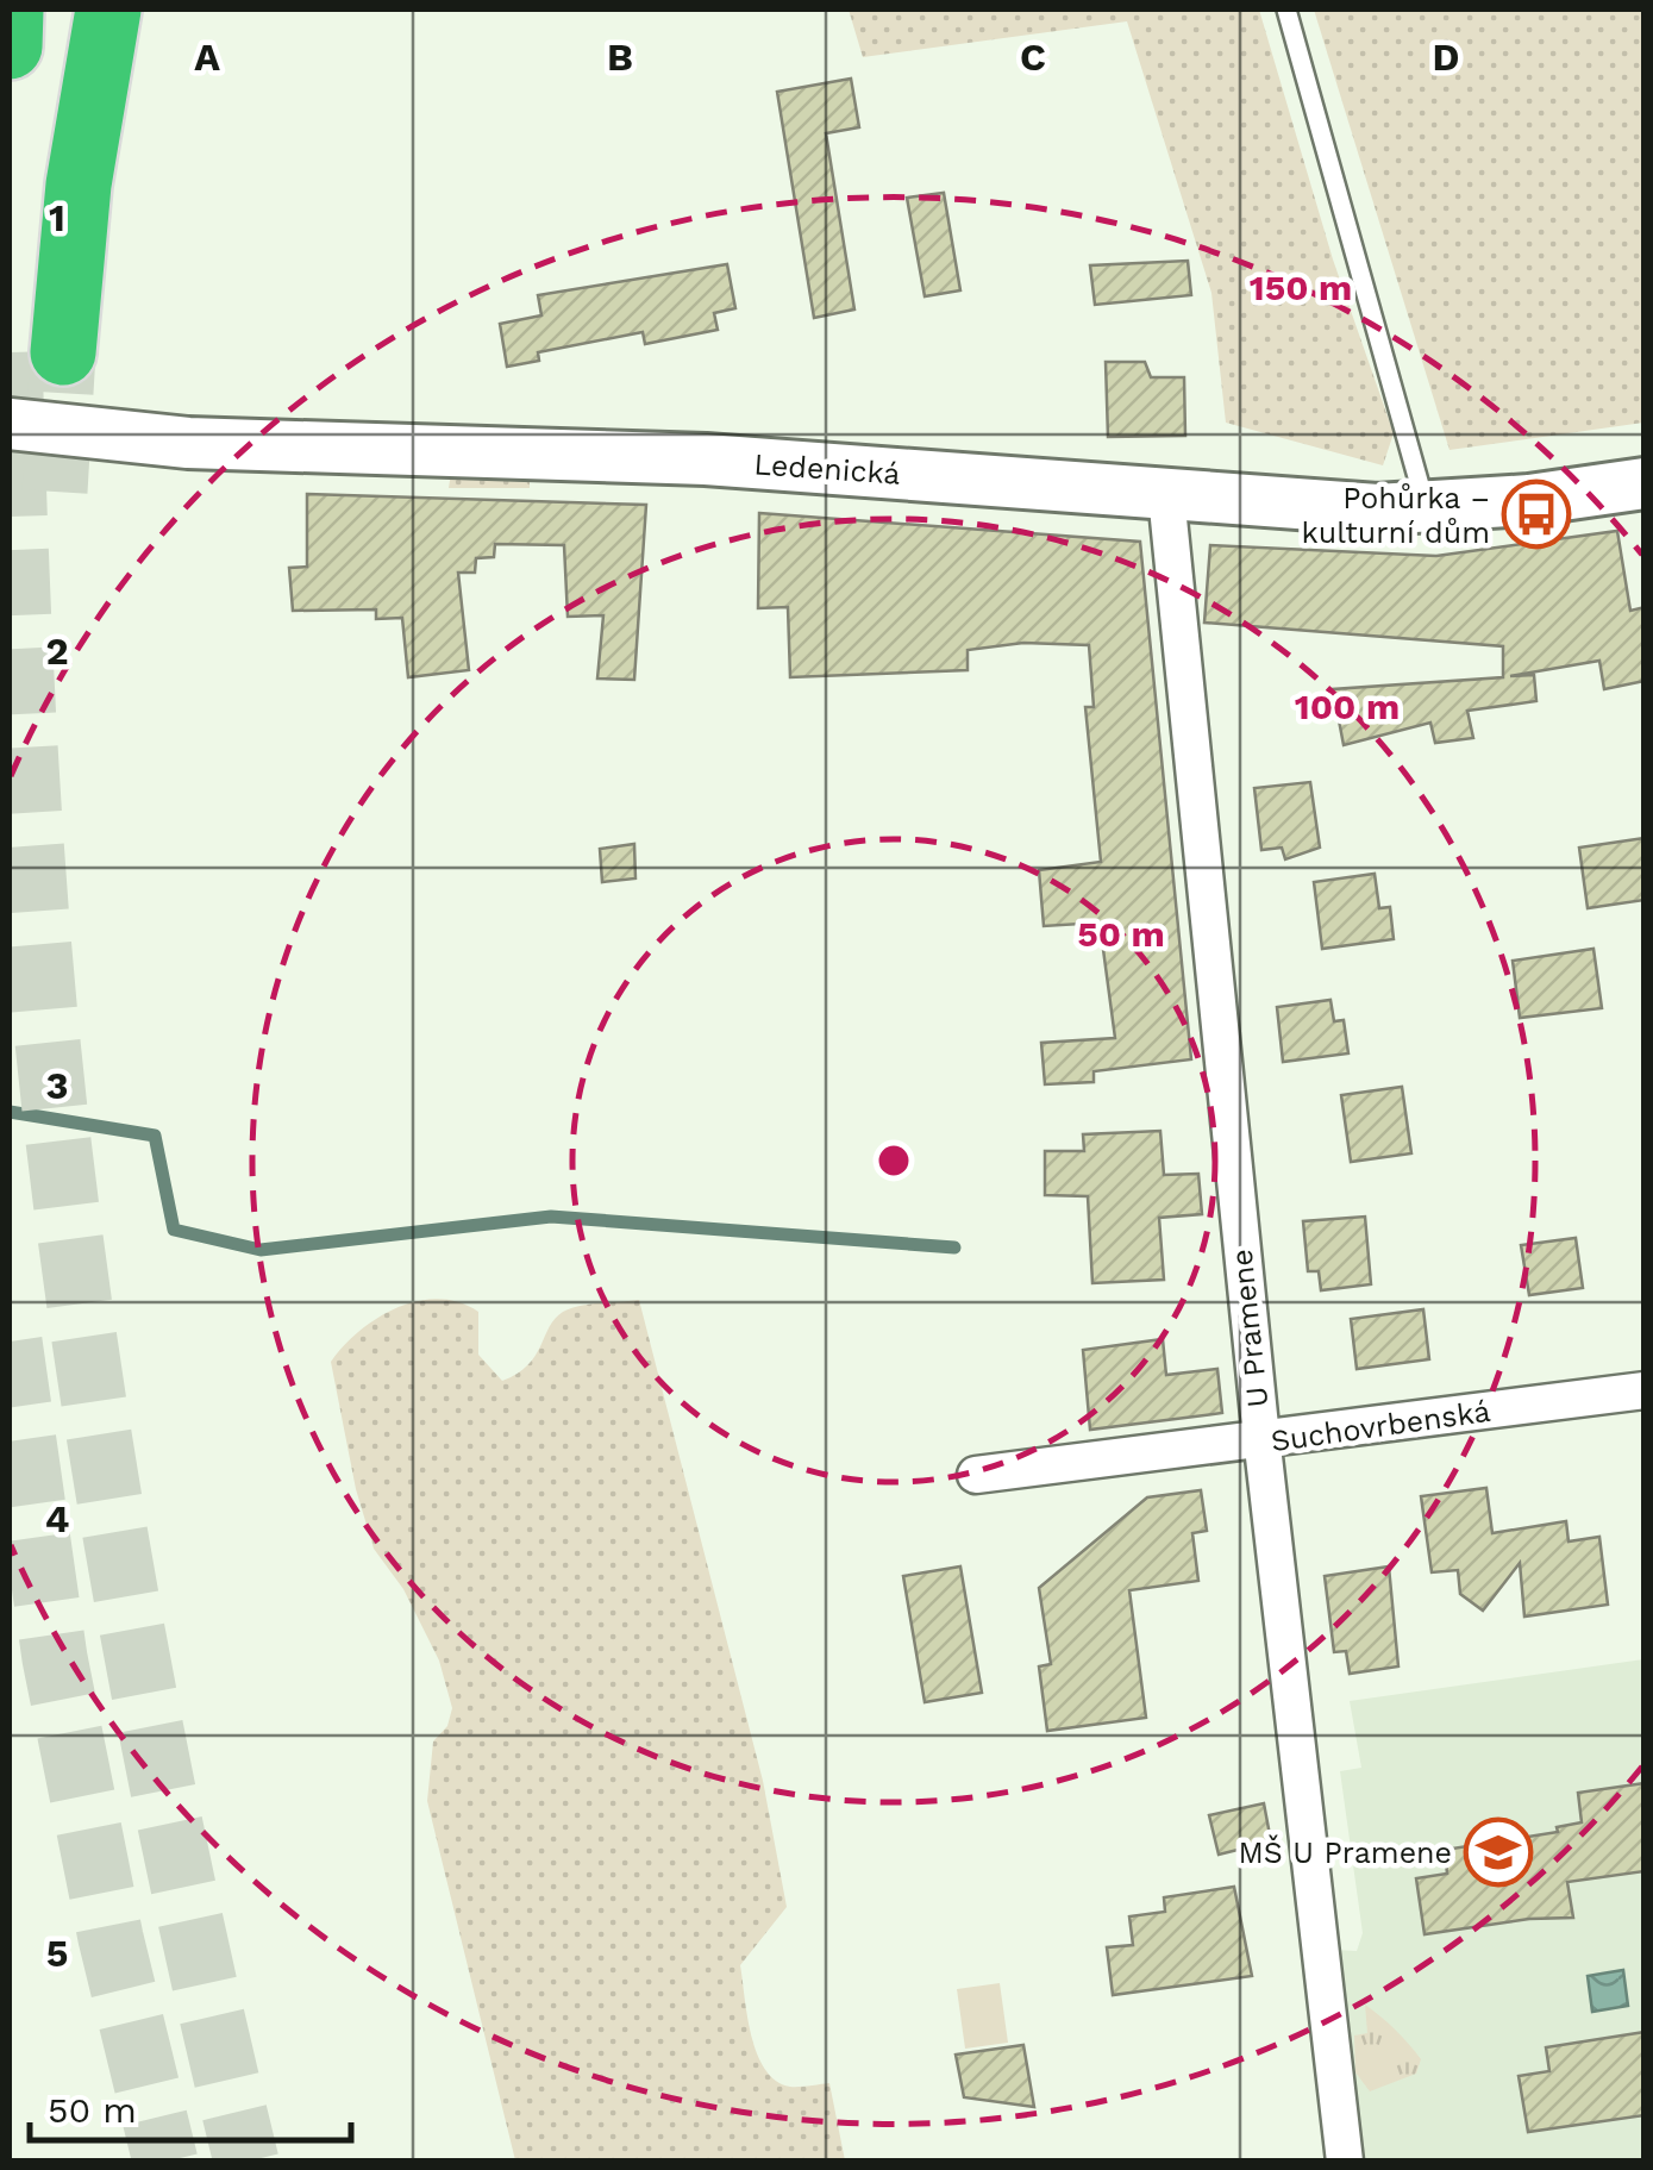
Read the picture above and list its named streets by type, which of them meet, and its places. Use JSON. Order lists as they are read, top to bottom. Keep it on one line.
{"streets":{"main road":["Ledenická"],"street":["U Pramene","Suchovrbenská"]},"crossings":[["Ledenická","U Pramene"],["U Pramene","Suchovrbenská"]],"places":{"bus stop":["Pohůrka – kulturní dům"],"school or university":["MŠ U Pramene"]},"scale_bar":"50 m","grid":{"columns":["A","B","C","D"],"rows":["1","2","3","4","5"]},"rings":["150 m","100 m","50 m"]}
